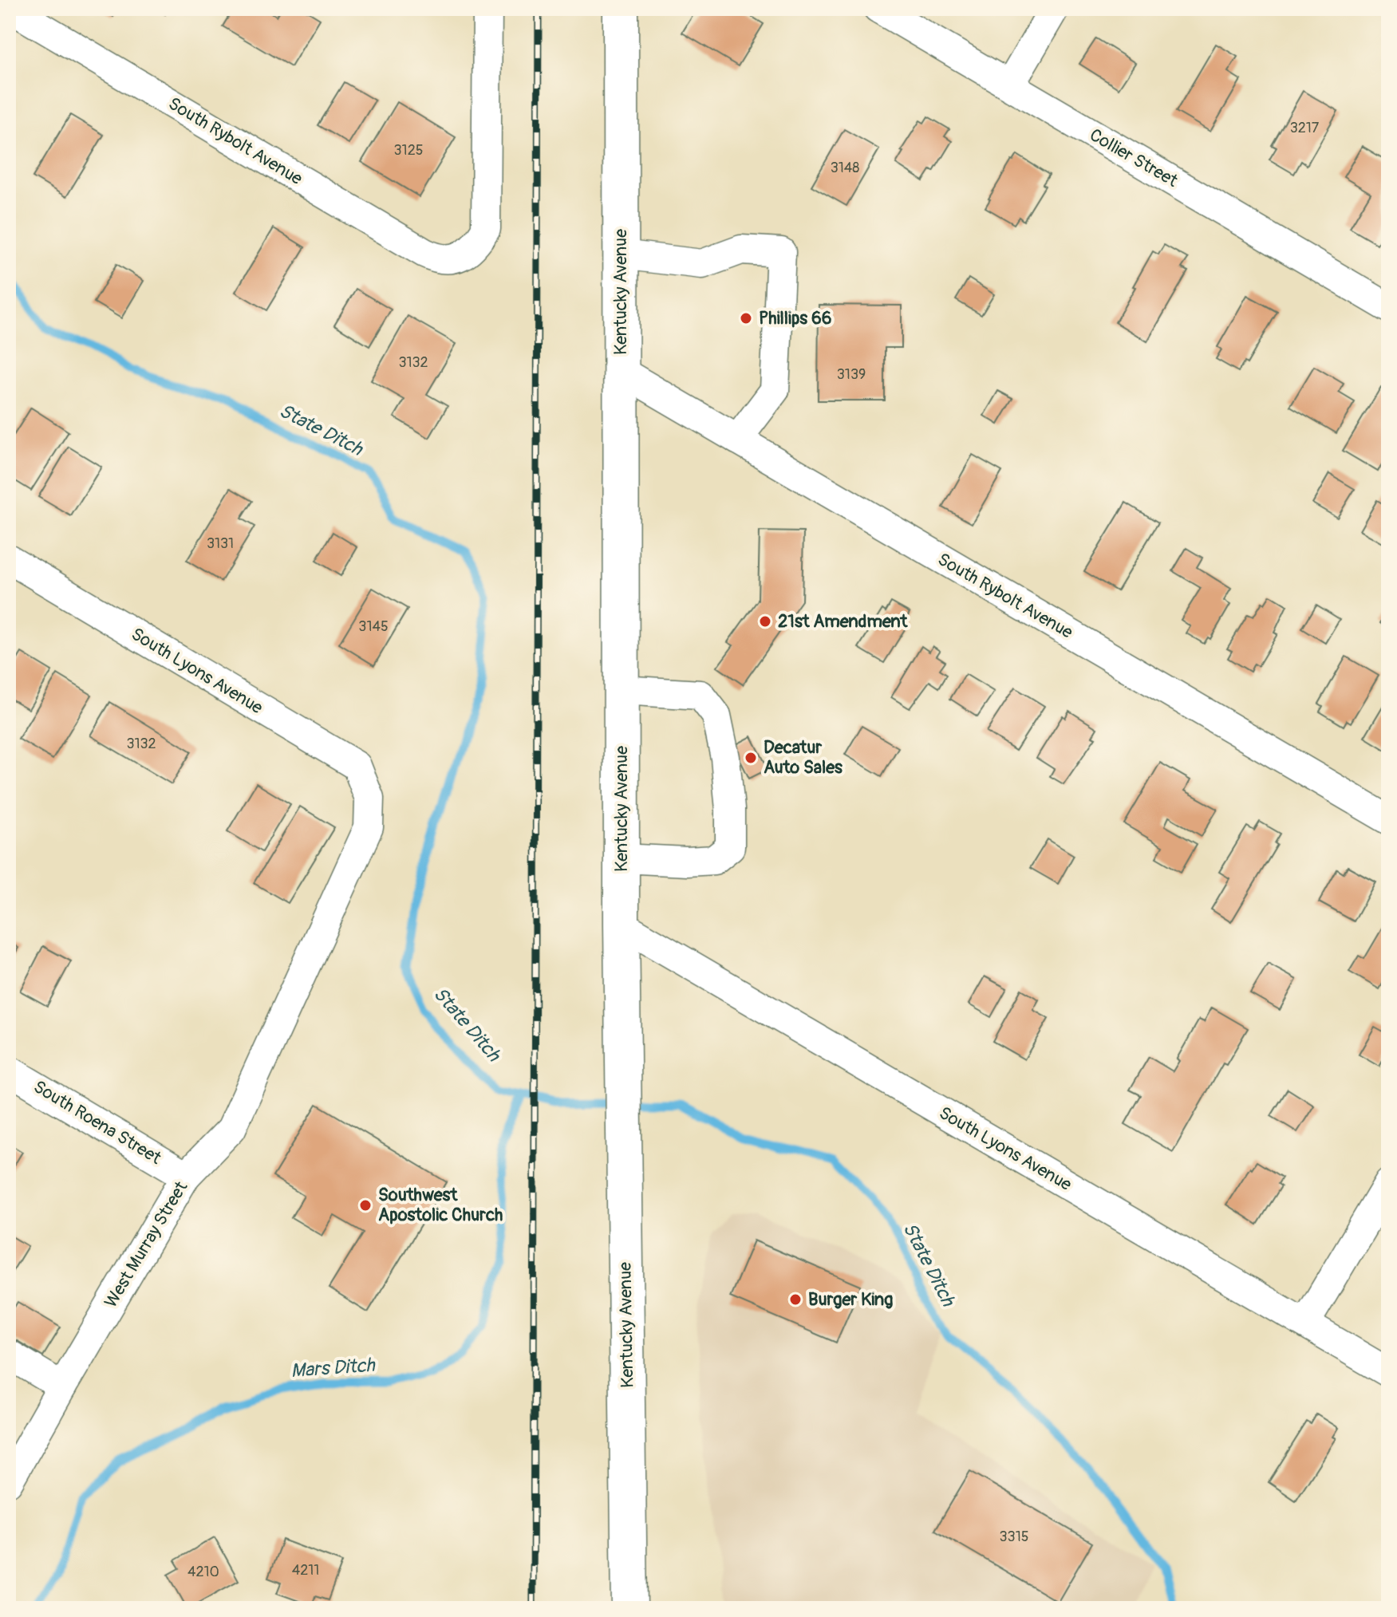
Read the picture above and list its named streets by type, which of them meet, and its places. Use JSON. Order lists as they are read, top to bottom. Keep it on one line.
{"streets":{"main road":["Kentucky Avenue"],"street":["South Rybolt Avenue","Collier Street","South Lyons Avenue","South Roena Street","West Murray Street"]},"crossings":[["South Rybolt Avenue","Kentucky Avenue"],["Kentucky Avenue","South Lyons Avenue"],["South Lyons Avenue","West Murray Street"],["South Roena Street","West Murray Street"]],"water":["State Ditch","Mars Ditch"],"places":["Phillips 66","21st Amendment","Decatur Auto Sales","Southwest Apostolic Church","Burger King"],"house_numbers":["3217","3125","3148","3132","3139","3131","3145","3132","3315","4211","4210"]}
